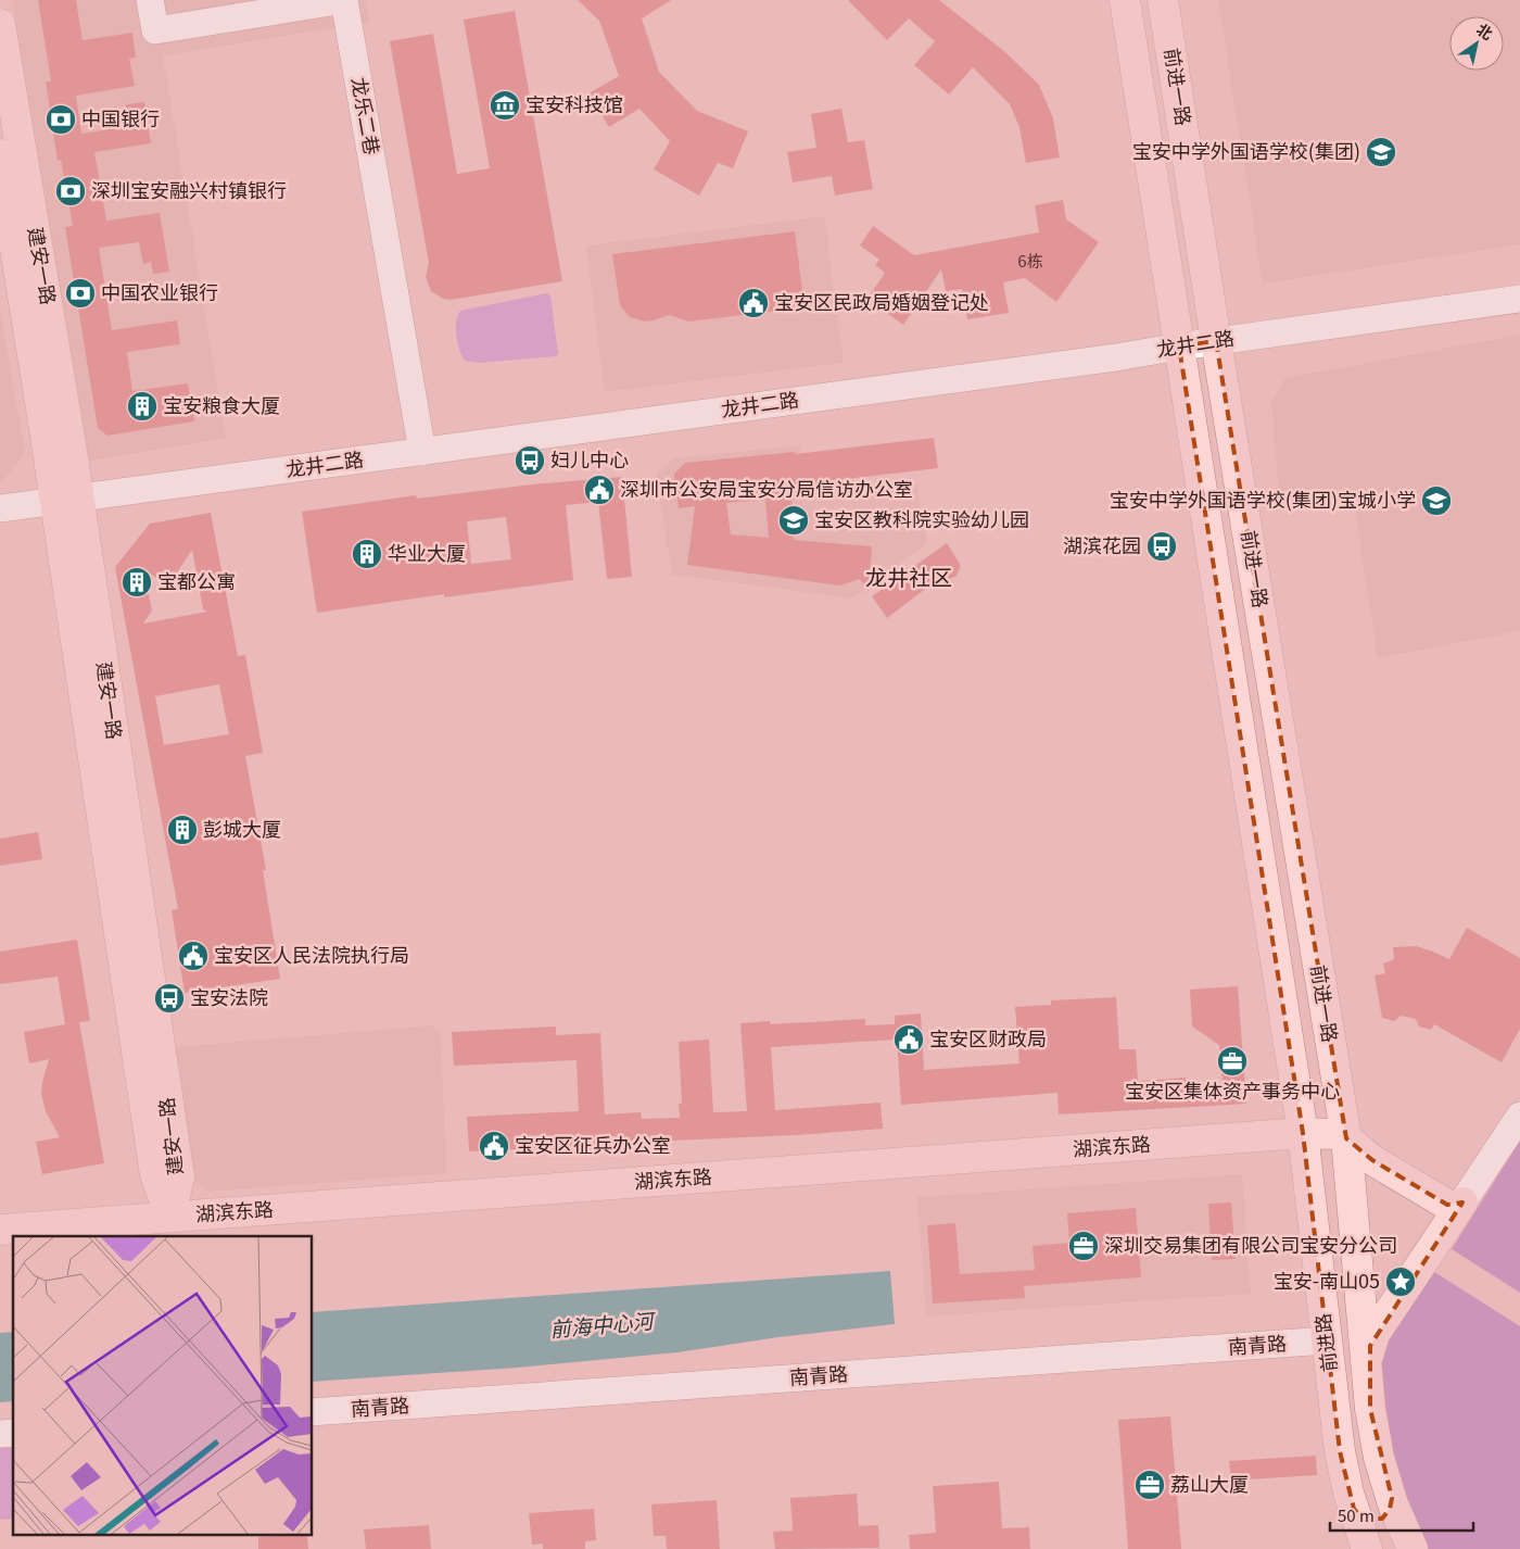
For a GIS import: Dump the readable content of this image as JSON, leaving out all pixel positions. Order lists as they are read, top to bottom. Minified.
{"streets":{"main road":["前进一路","建安一路","湖滨东路","前进路"],"street":["龙乐二巷","龙井二路","南青路"]},"crossings":[["前进一路","龙井二路"],["前进一路","湖滨东路"],["前进一路","前进路"],["龙乐二巷","龙井二路"],["建安一路","龙井二路"],["建安一路","湖滨东路"],["湖滨东路","前进路"],["前进路","南青路"]],"districts":["龙井社区"],"water":["前海中心河"],"places":{"museum":["宝安科技馆"],"bank":["中国银行","深圳宝安融兴村镇银行","中国农业银行"],"school or university":["宝安中学外国语学校(集团)","宝安中学外国语学校(集团)宝城小学","宝安区教科院实验幼儿园"],"public building":["宝安区民政局婚姻登记处","深圳市公安局宝安分局信访办公室","宝安区人民法院执行局","宝安区财政局","宝安区征兵办公室"],"building":["宝安粮食大厦","华业大厦","宝都公寓","彭城大厦"],"bus stop":["妇儿中心","湖滨花园","宝安法院"],"office":["宝安区集体资产事务中心","深圳交易集团有限公司宝安分公司","荔山大厦"],"place":["宝安-南山05"]},"house_numbers":["6栋"],"scale_bar":"50 m","north":"top right"}
